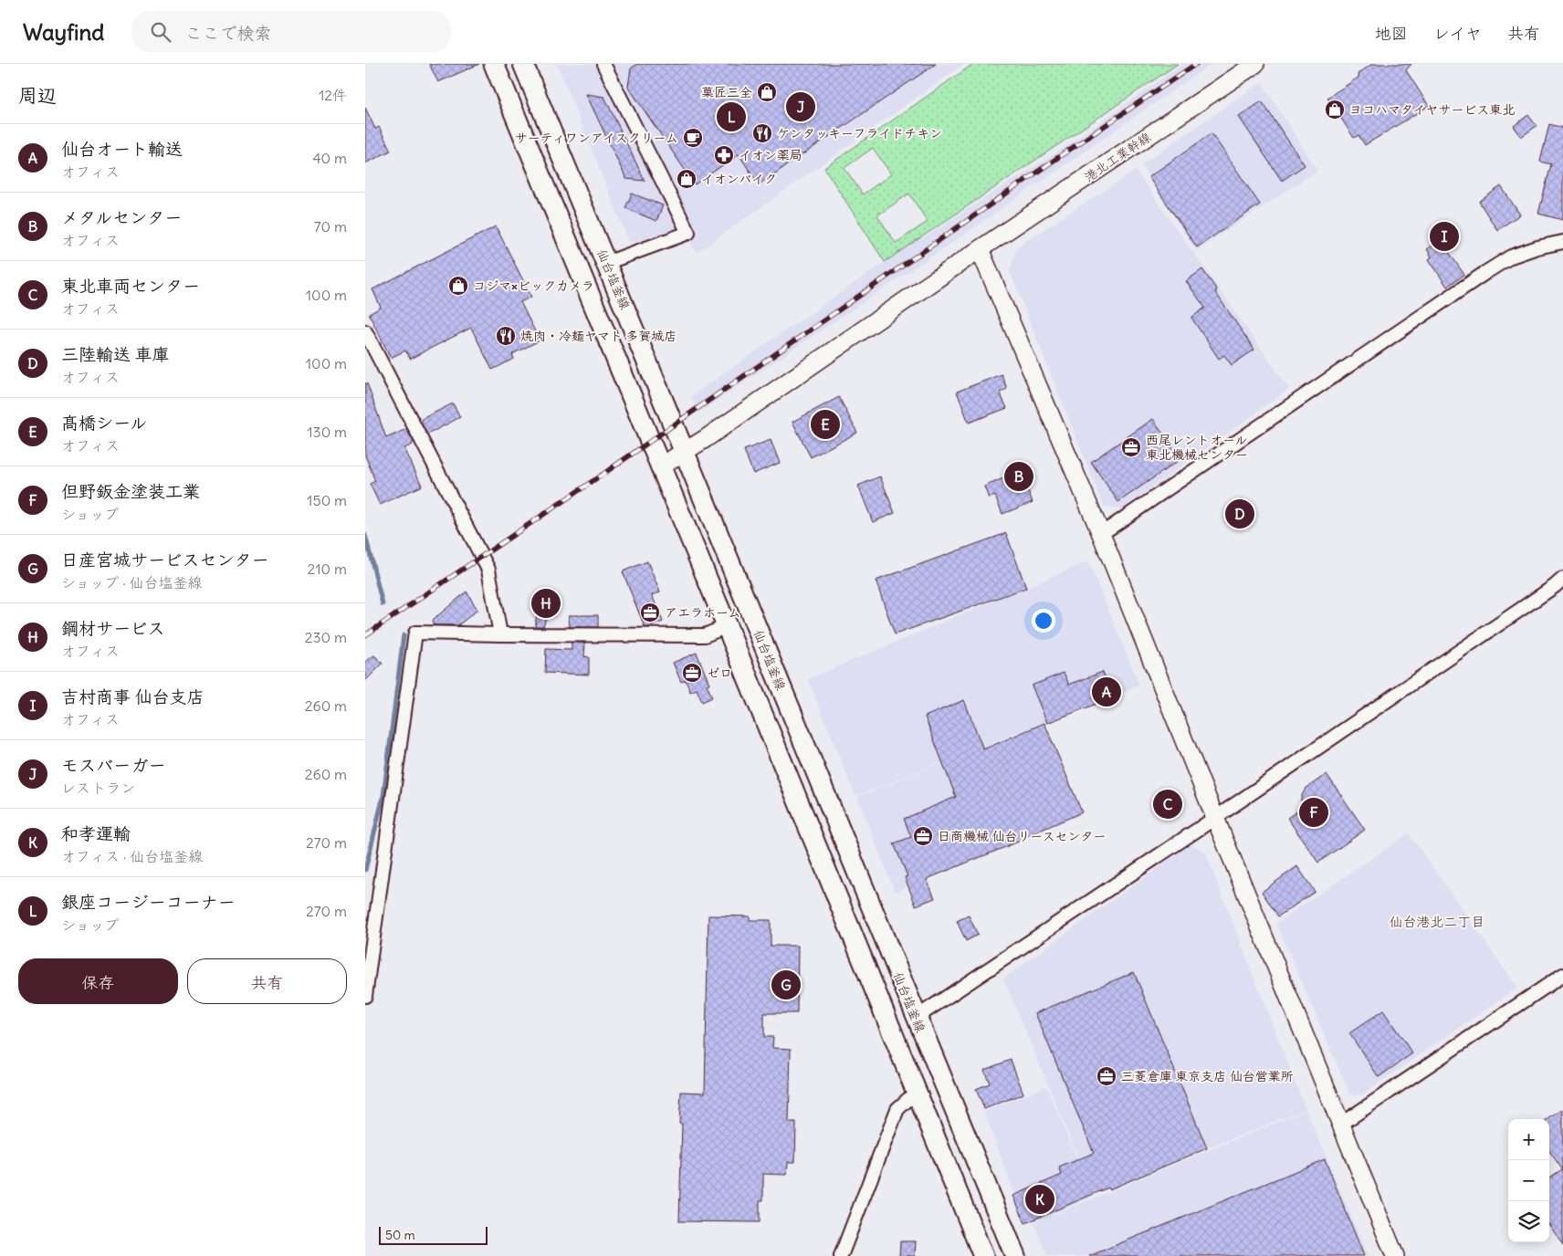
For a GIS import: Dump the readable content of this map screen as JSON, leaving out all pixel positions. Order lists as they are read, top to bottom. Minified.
{"streets":{"main road":["仙台塩釜線"],"street":["港北工業幹線"]},"crossings":[["港北工業幹線","仙台塩釜線"]],"districts":["仙台港北二丁目"],"places":{"shop":["菓匠三全","ヨコハマタイヤサービス東北","イオンバイク","コジマ×ビックカメラ"],"restaurant":["ケンタッキーフライドチキン","焼肉・冷麺ヤマト 多賀城店"],"cafe":["サーティワンアイスクリーム"],"pharmacy":["イオン薬局"],"office":["西尾レントオール 東北機械センター","アエラホーム","ゼロ","日商機械 仙台リースセンター","三菱倉庫 東京支店 仙台営業所"]},"scale_bar":"50 m","page":{"header":"Wayfind","search":"ここで検索","nav":["地図","レイヤ","共有"],"heading":["周辺","12件"],"pins":["J","L","I","E","B","D","H","A","C","F","G","K"],"list":[{"mark":"A","name":"仙台オート輸送","note":"オフィス","value":"40 m"},{"mark":"B","name":"メタルセンター","note":"オフィス","value":"70 m"},{"mark":"C","name":"東北車両センター","note":"オフィス","value":"100 m"},{"mark":"D","name":"三陸輸送 車庫","note":"オフィス","value":"100 m"},{"mark":"E","name":"髙橋シール","note":"オフィス","value":"130 m"},{"mark":"F","name":"但野鈑金塗装工業","note":"ショップ","value":"150 m"},{"mark":"G","name":"日産宮城サービスセンター","note":"ショップ · 仙台塩釜線","value":"210 m"},{"mark":"H","name":"鋼材サービス","note":"オフィス","value":"230 m"},{"mark":"I","name":"吉村商事 仙台支店","note":"オフィス","value":"260 m"},{"mark":"J","name":"モスバーガー","note":"レストラン","value":"260 m"},{"mark":"K","name":"和孝運輸","note":"オフィス · 仙台塩釜線","value":"270 m"},{"mark":"L","name":"銀座コージーコーナー","note":"ショップ","value":"270 m"}],"buttons":["保存","共有"],"map_buttons":["+","−"],"scale":"50 m"}}
